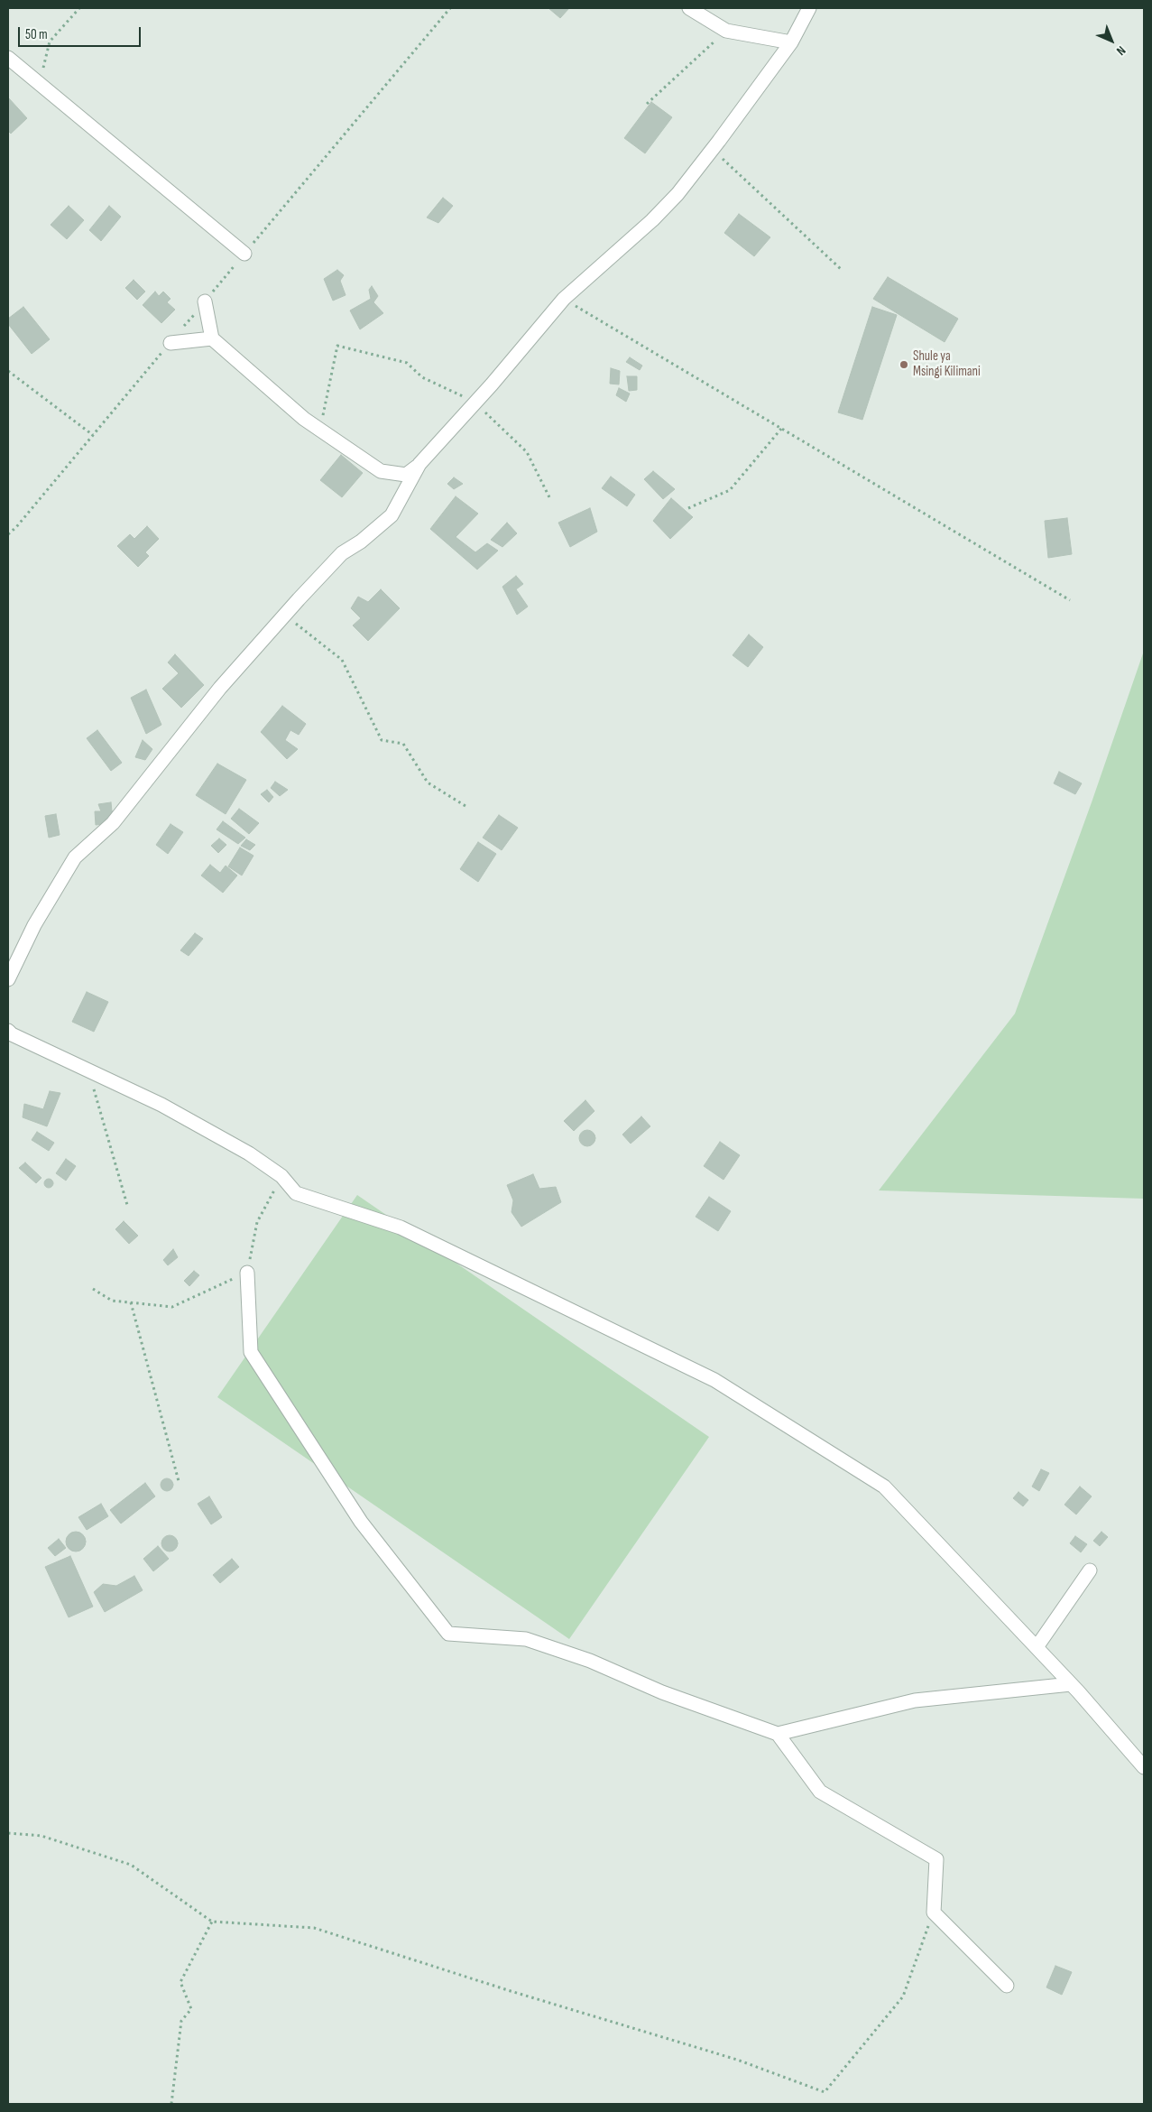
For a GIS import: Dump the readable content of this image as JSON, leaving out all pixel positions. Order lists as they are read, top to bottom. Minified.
{"places":["Shule ya Msingi Kilimani"],"scale_bar":"50 m","north":"bottom right"}
